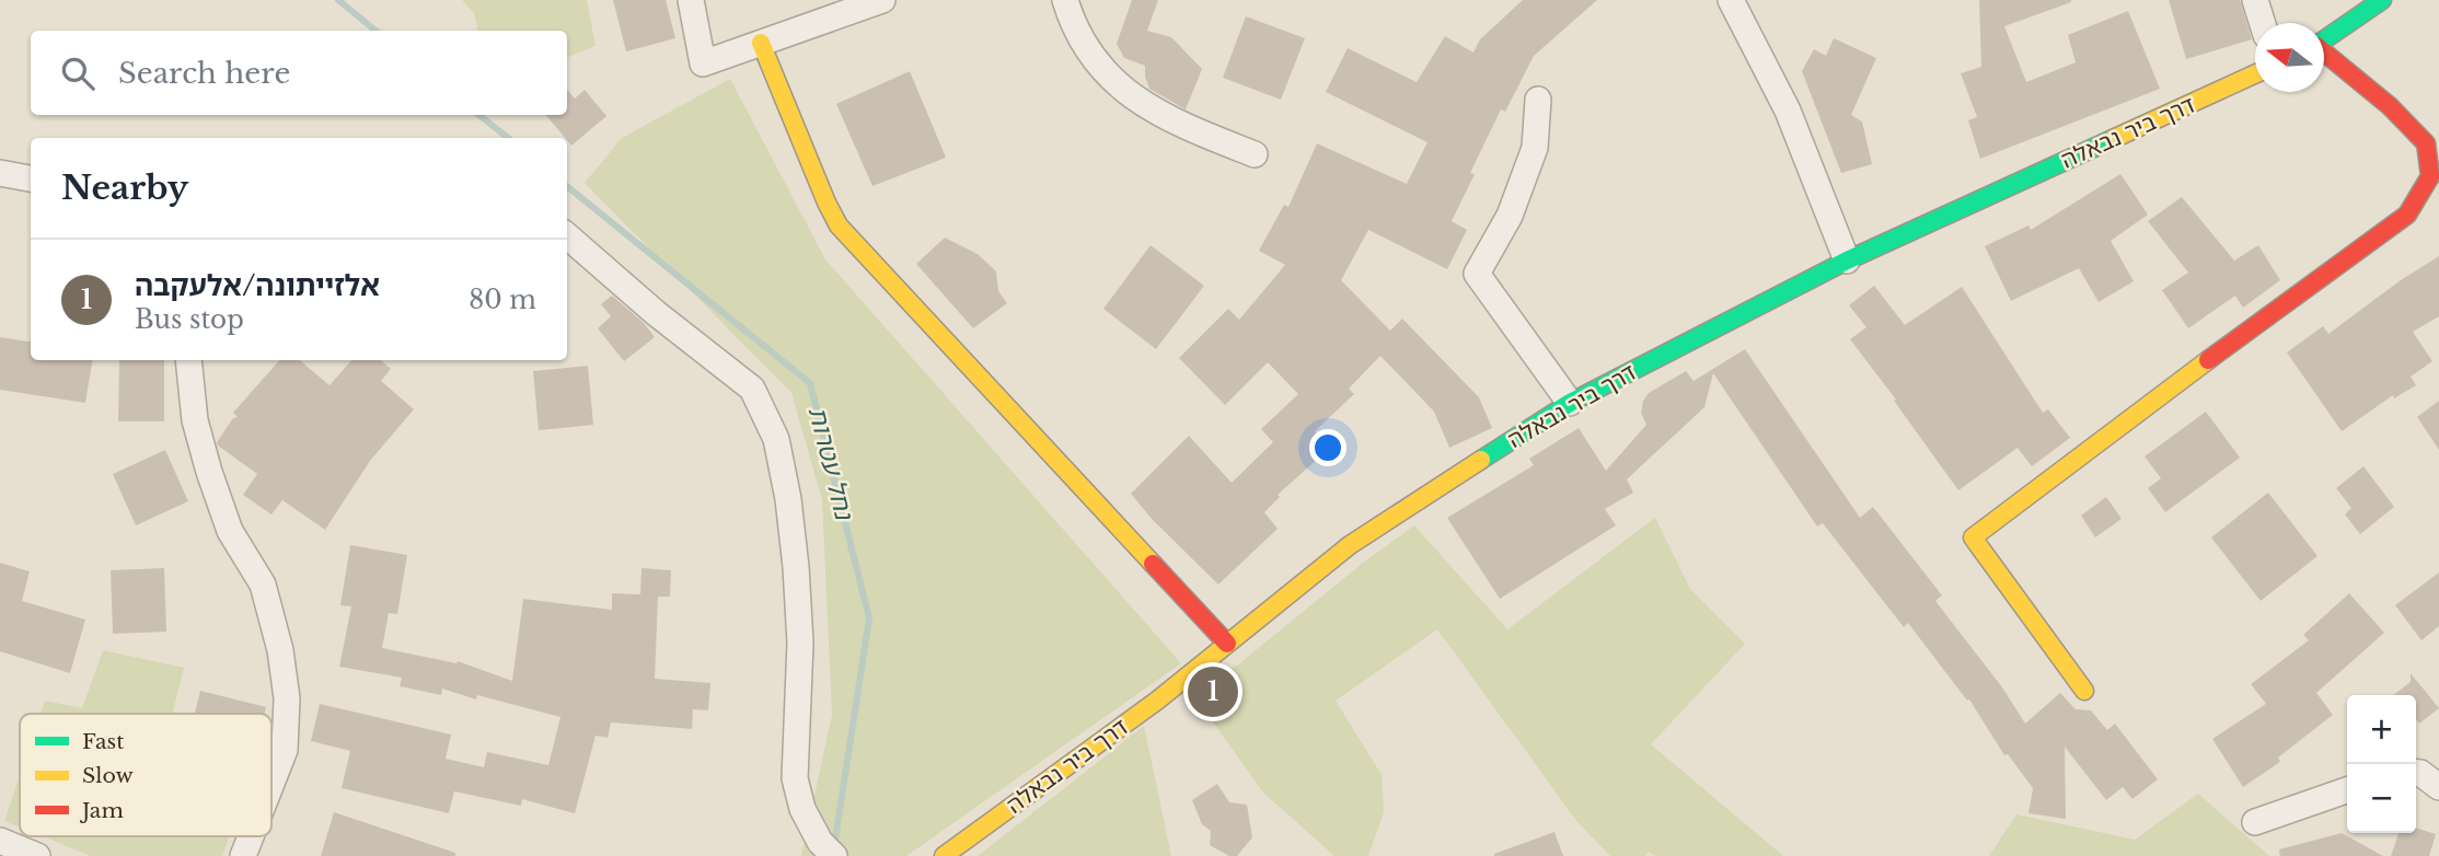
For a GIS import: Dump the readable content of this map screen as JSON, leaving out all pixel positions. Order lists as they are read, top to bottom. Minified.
{"streets":{"street":["דרך ביר נבאלה"]},"water":["נחל עטרות"],"legend":["Fast","Slow","Jam"],"north":"left","page":{"search":"Search here","heading":"Nearby","list":[{"mark":"1","name":"אלזייתונה/אלעקבה","note":"Bus stop","value":"80 m"}],"pins":"1","map_buttons":["+","−"]}}
